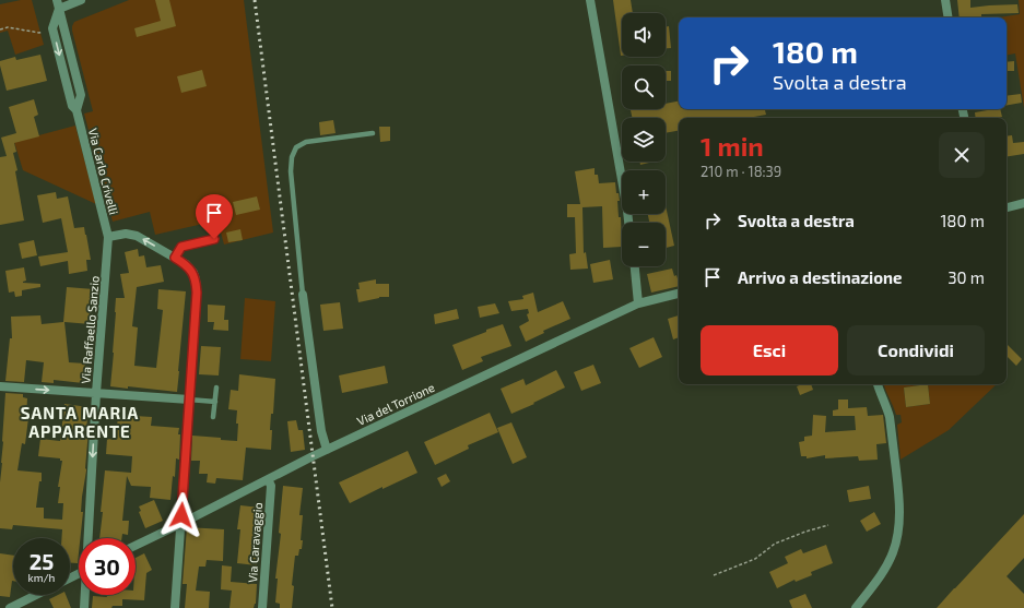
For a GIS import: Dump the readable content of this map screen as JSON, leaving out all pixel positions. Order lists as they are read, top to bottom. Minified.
{"streets":{"street":["Via Carlo Crivelli","Via Raffaello Sanzio","Via del Torrione","Via Caravaggio"]},"crossings":[["Via Carlo Crivelli","Via Raffaello Sanzio"],["Via del Torrione","Via Caravaggio"]],"one_way":["Via Raffaello Sanzio"],"districts":["SANTA MARIA APPARENTE"],"page":{"map_buttons":["+","−"],"turn":["180 m","Svolta a destra"],"heading":["1 min","210 m · 18:39"],"list":[{"name":"Svolta a destra","value":"180 m"},{"name":"Arrivo a destinazione","value":"30 m"}],"buttons":["Esci","Condividi"],"speed":"25 km/h","limit":"30"}}
